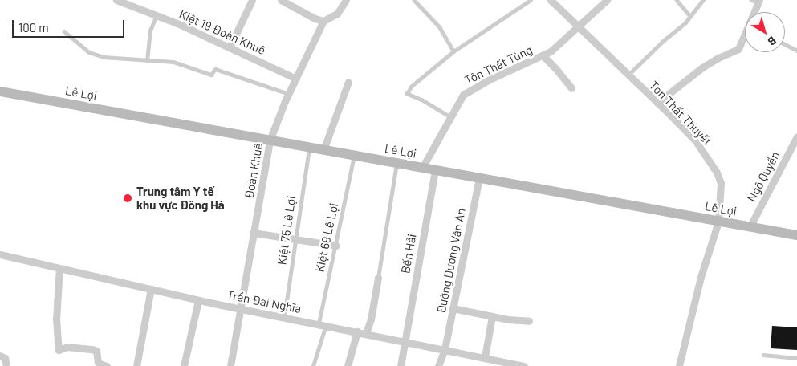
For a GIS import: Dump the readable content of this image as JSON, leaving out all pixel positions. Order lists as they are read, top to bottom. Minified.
{"streets":{"street":["Kiệt 19 Đoàn Khuê","Tôn Thất Tùng","Lê Lợi","Tôn Thất Thuyết","Đoàn Khuê","Ngô Quyền","Bến Hải","Đường Dương Văn An","Trần Đại Nghĩa"],"lane":["Kiệt 75 Lê Lợi","Kiệt 69 Lê Lợi"]},"crossings":[["Kiệt 19 Đoàn Khuê","Đoàn Khuê"],["Tôn Thất Tùng","Lê Lợi"],["Tôn Thất Tùng","Tôn Thất Thuyết"],["Lê Lợi","Tôn Thất Thuyết"],["Lê Lợi","Đoàn Khuê"],["Lê Lợi","Ngô Quyền"],["Lê Lợi","Kiệt 75 Lê Lợi"],["Lê Lợi","Kiệt 69 Lê Lợi"],["Lê Lợi","Bến Hải"],["Lê Lợi","Đường Dương Văn An"],["Đoàn Khuê","Trần Đại Nghĩa"],["Kiệt 75 Lê Lợi","Trần Đại Nghĩa"],["Kiệt 69 Lê Lợi","Trần Đại Nghĩa"],["Bến Hải","Trần Đại Nghĩa"],["Đường Dương Văn An","Trần Đại Nghĩa"]],"places":["Trung tâm Y tế khu vực Đông Hà"],"scale_bar":"100 m","north":"bottom right"}
